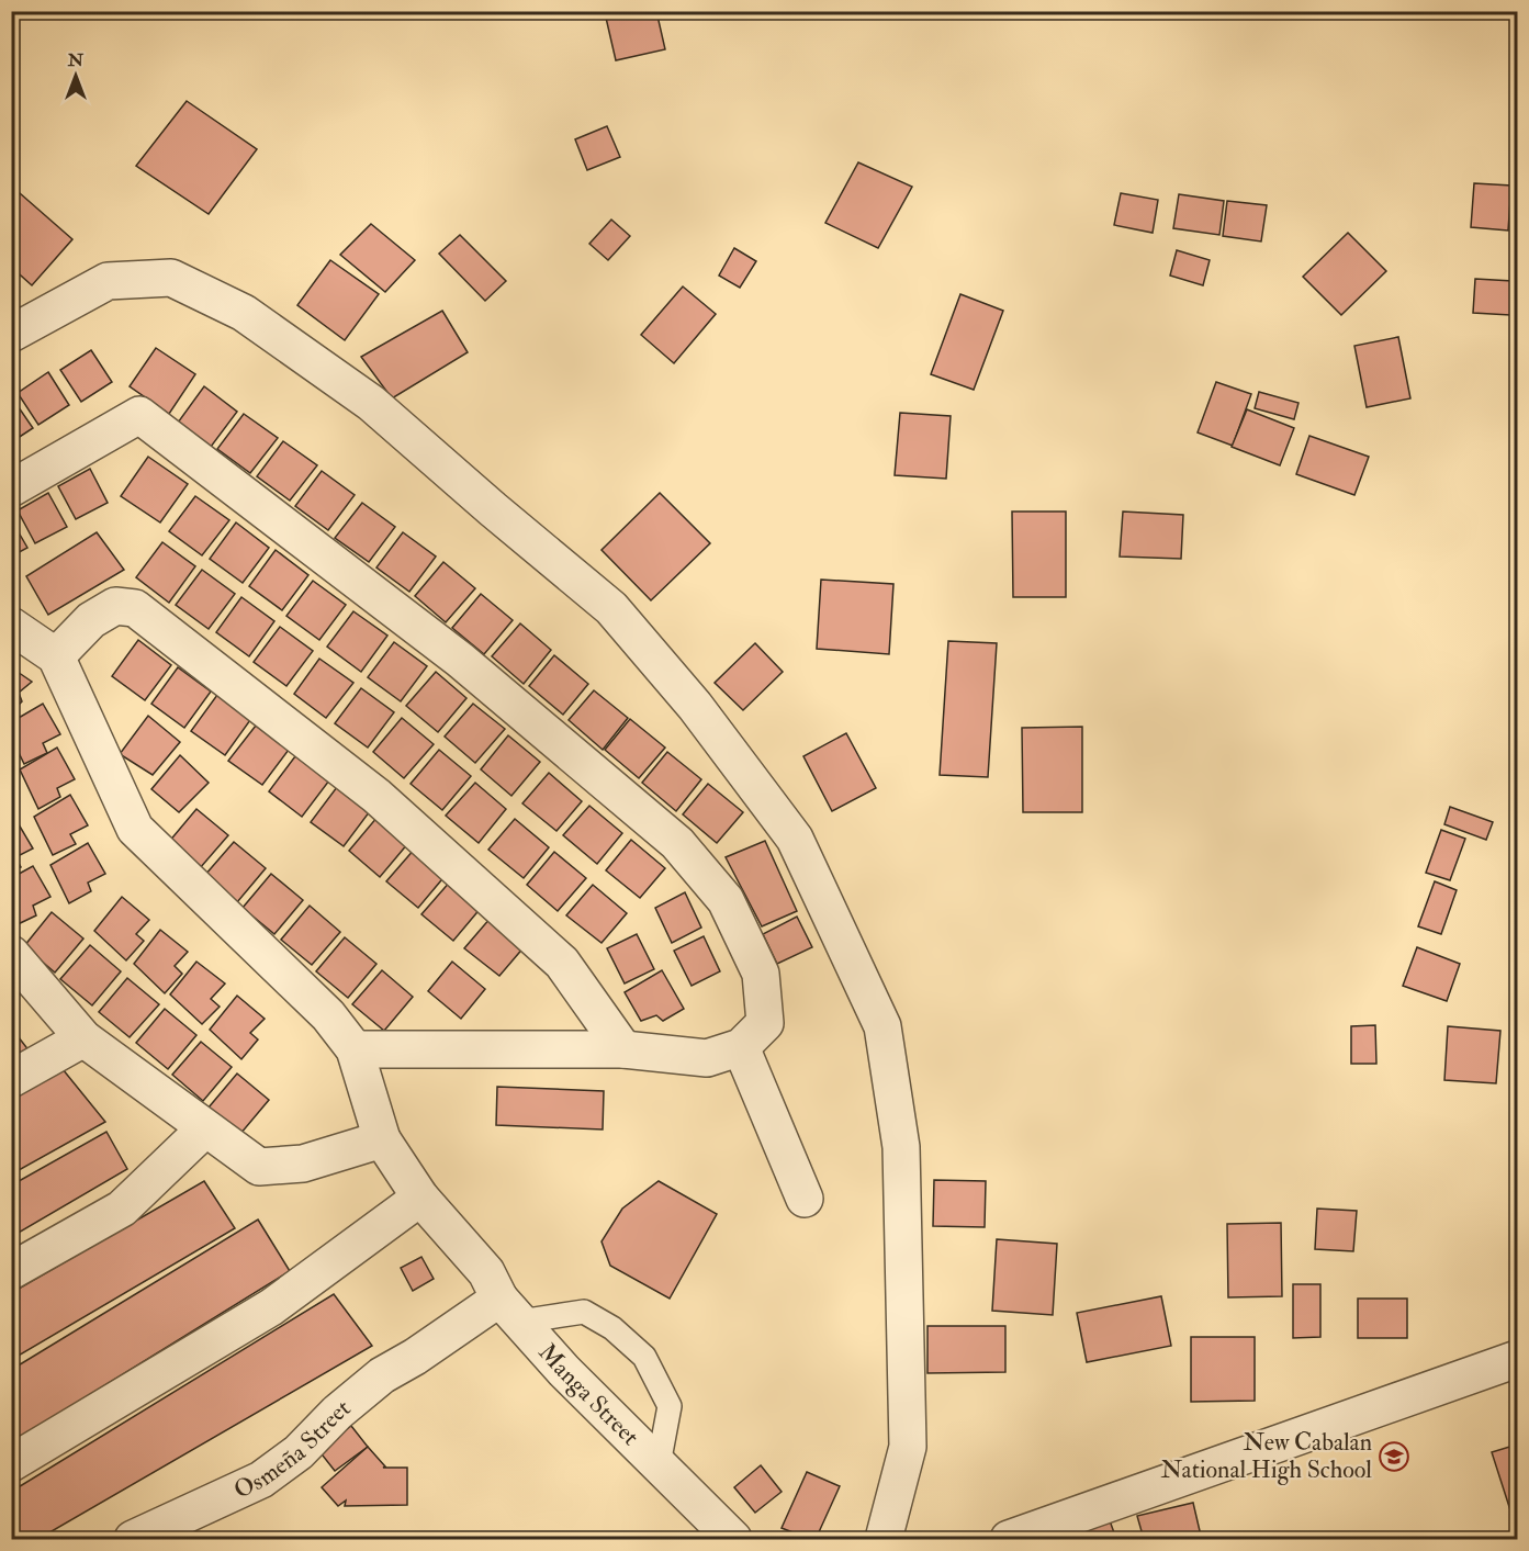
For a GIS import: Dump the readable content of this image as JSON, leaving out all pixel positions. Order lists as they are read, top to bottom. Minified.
{"streets":{"street":["Manga Street","Osmeña Street"]},"crossings":[["Manga Street","Osmeña Street"]],"places":{"school or university":["New Cabalan National High School"]},"north":"top"}
